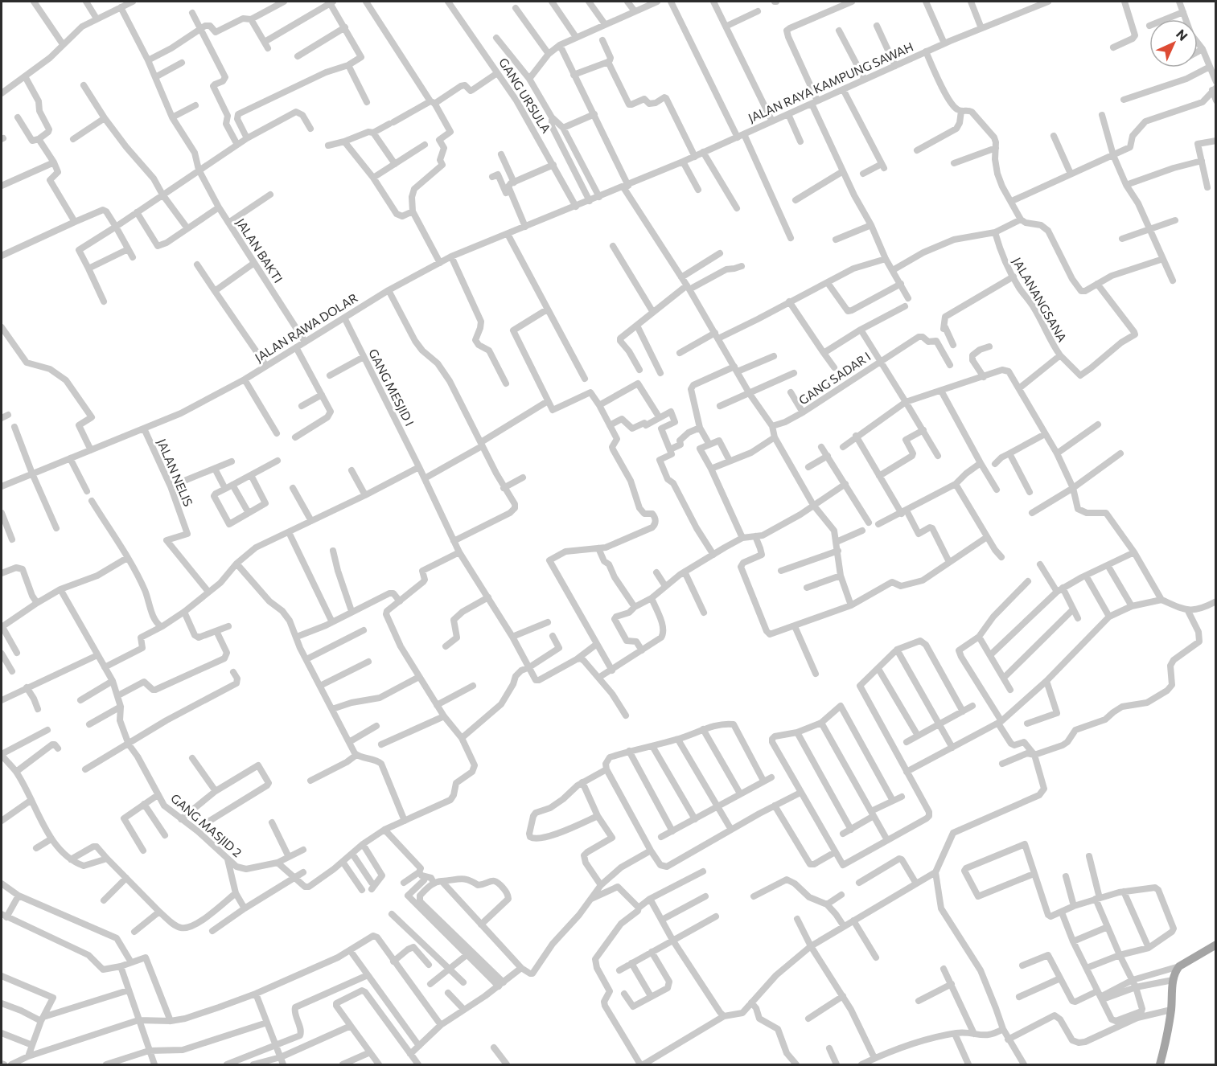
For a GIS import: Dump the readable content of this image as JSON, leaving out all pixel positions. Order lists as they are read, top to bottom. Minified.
{"streets":{"street":["JALAN RAYA KAMPUNG SAWAH","GANG URSULA","JALAN BAKTI","JALANANGSANA","JALAN RAWA DOLAR","GANG SADAR I","GANG MESJID I","JALAN NELIS","GANG MASJID 2"]},"crossings":[["JALAN RAYA KAMPUNG SAWAH","JALAN RAWA DOLAR"],["GANG URSULA","JALAN RAWA DOLAR"],["JALAN BAKTI","JALAN RAWA DOLAR"],["JALAN RAWA DOLAR","GANG MESJID I"],["JALAN RAWA DOLAR","JALAN NELIS"]],"north":"top right"}
